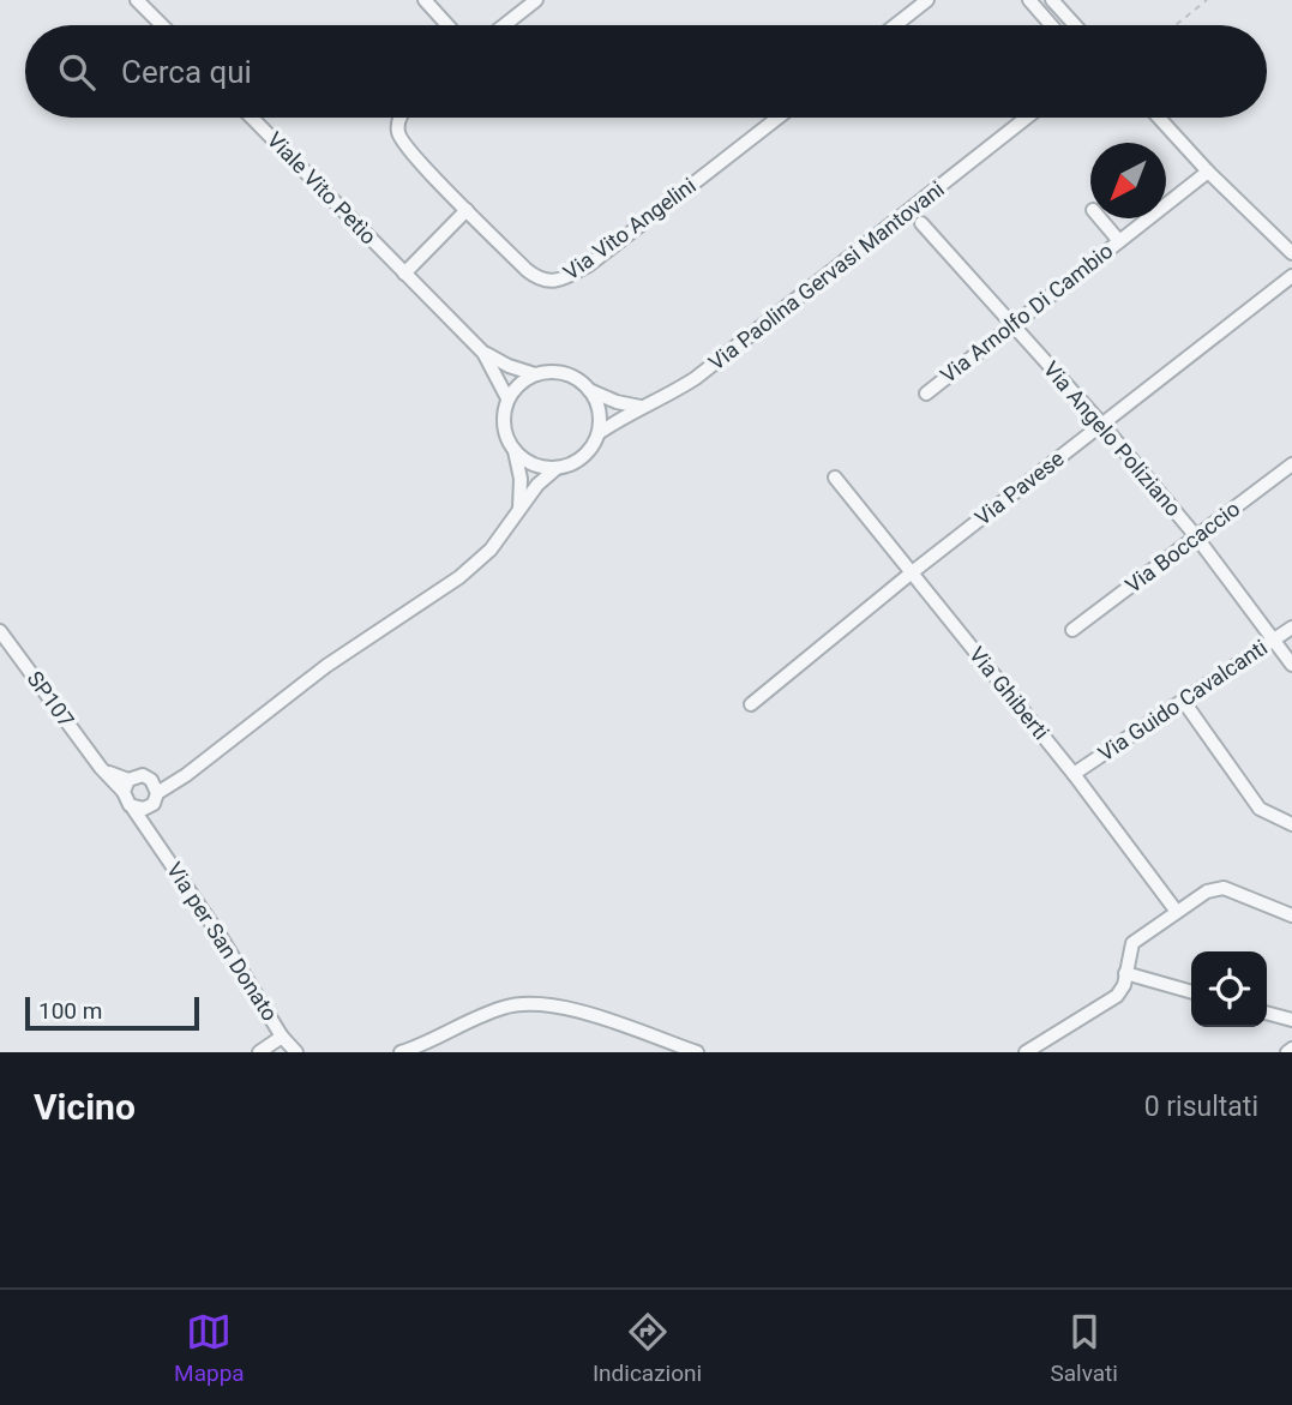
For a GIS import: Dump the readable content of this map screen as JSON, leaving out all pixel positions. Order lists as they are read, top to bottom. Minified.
{"streets":{"street":["Viale Vito Petìo","Via Vito Angelini","Via Paolina Gervasi Mantovani","Via Arnolfo Di Cambio","Via Angelo Poliziano","Via Pavese","Via Boccaccio","Via Ghiberti","SP107","Via Guido Cavalcanti","Via per San Donato"]},"crossings":[["Via Arnolfo Di Cambio","Via Angelo Poliziano"],["Via Angelo Poliziano","Via Pavese"],["Via Angelo Poliziano","Via Boccaccio"],["Via Angelo Poliziano","Via Guido Cavalcanti"],["Via Pavese","Via Ghiberti"],["Via Ghiberti","Via Guido Cavalcanti"],["SP107","Via per San Donato"]],"scale_bar":"100 m","north":"bottom left","page":{"search":"Cerca qui","scale":"100 m","heading":["Vicino","0 risultati"],"nav":["Mappa","Indicazioni","Salvati"]}}
